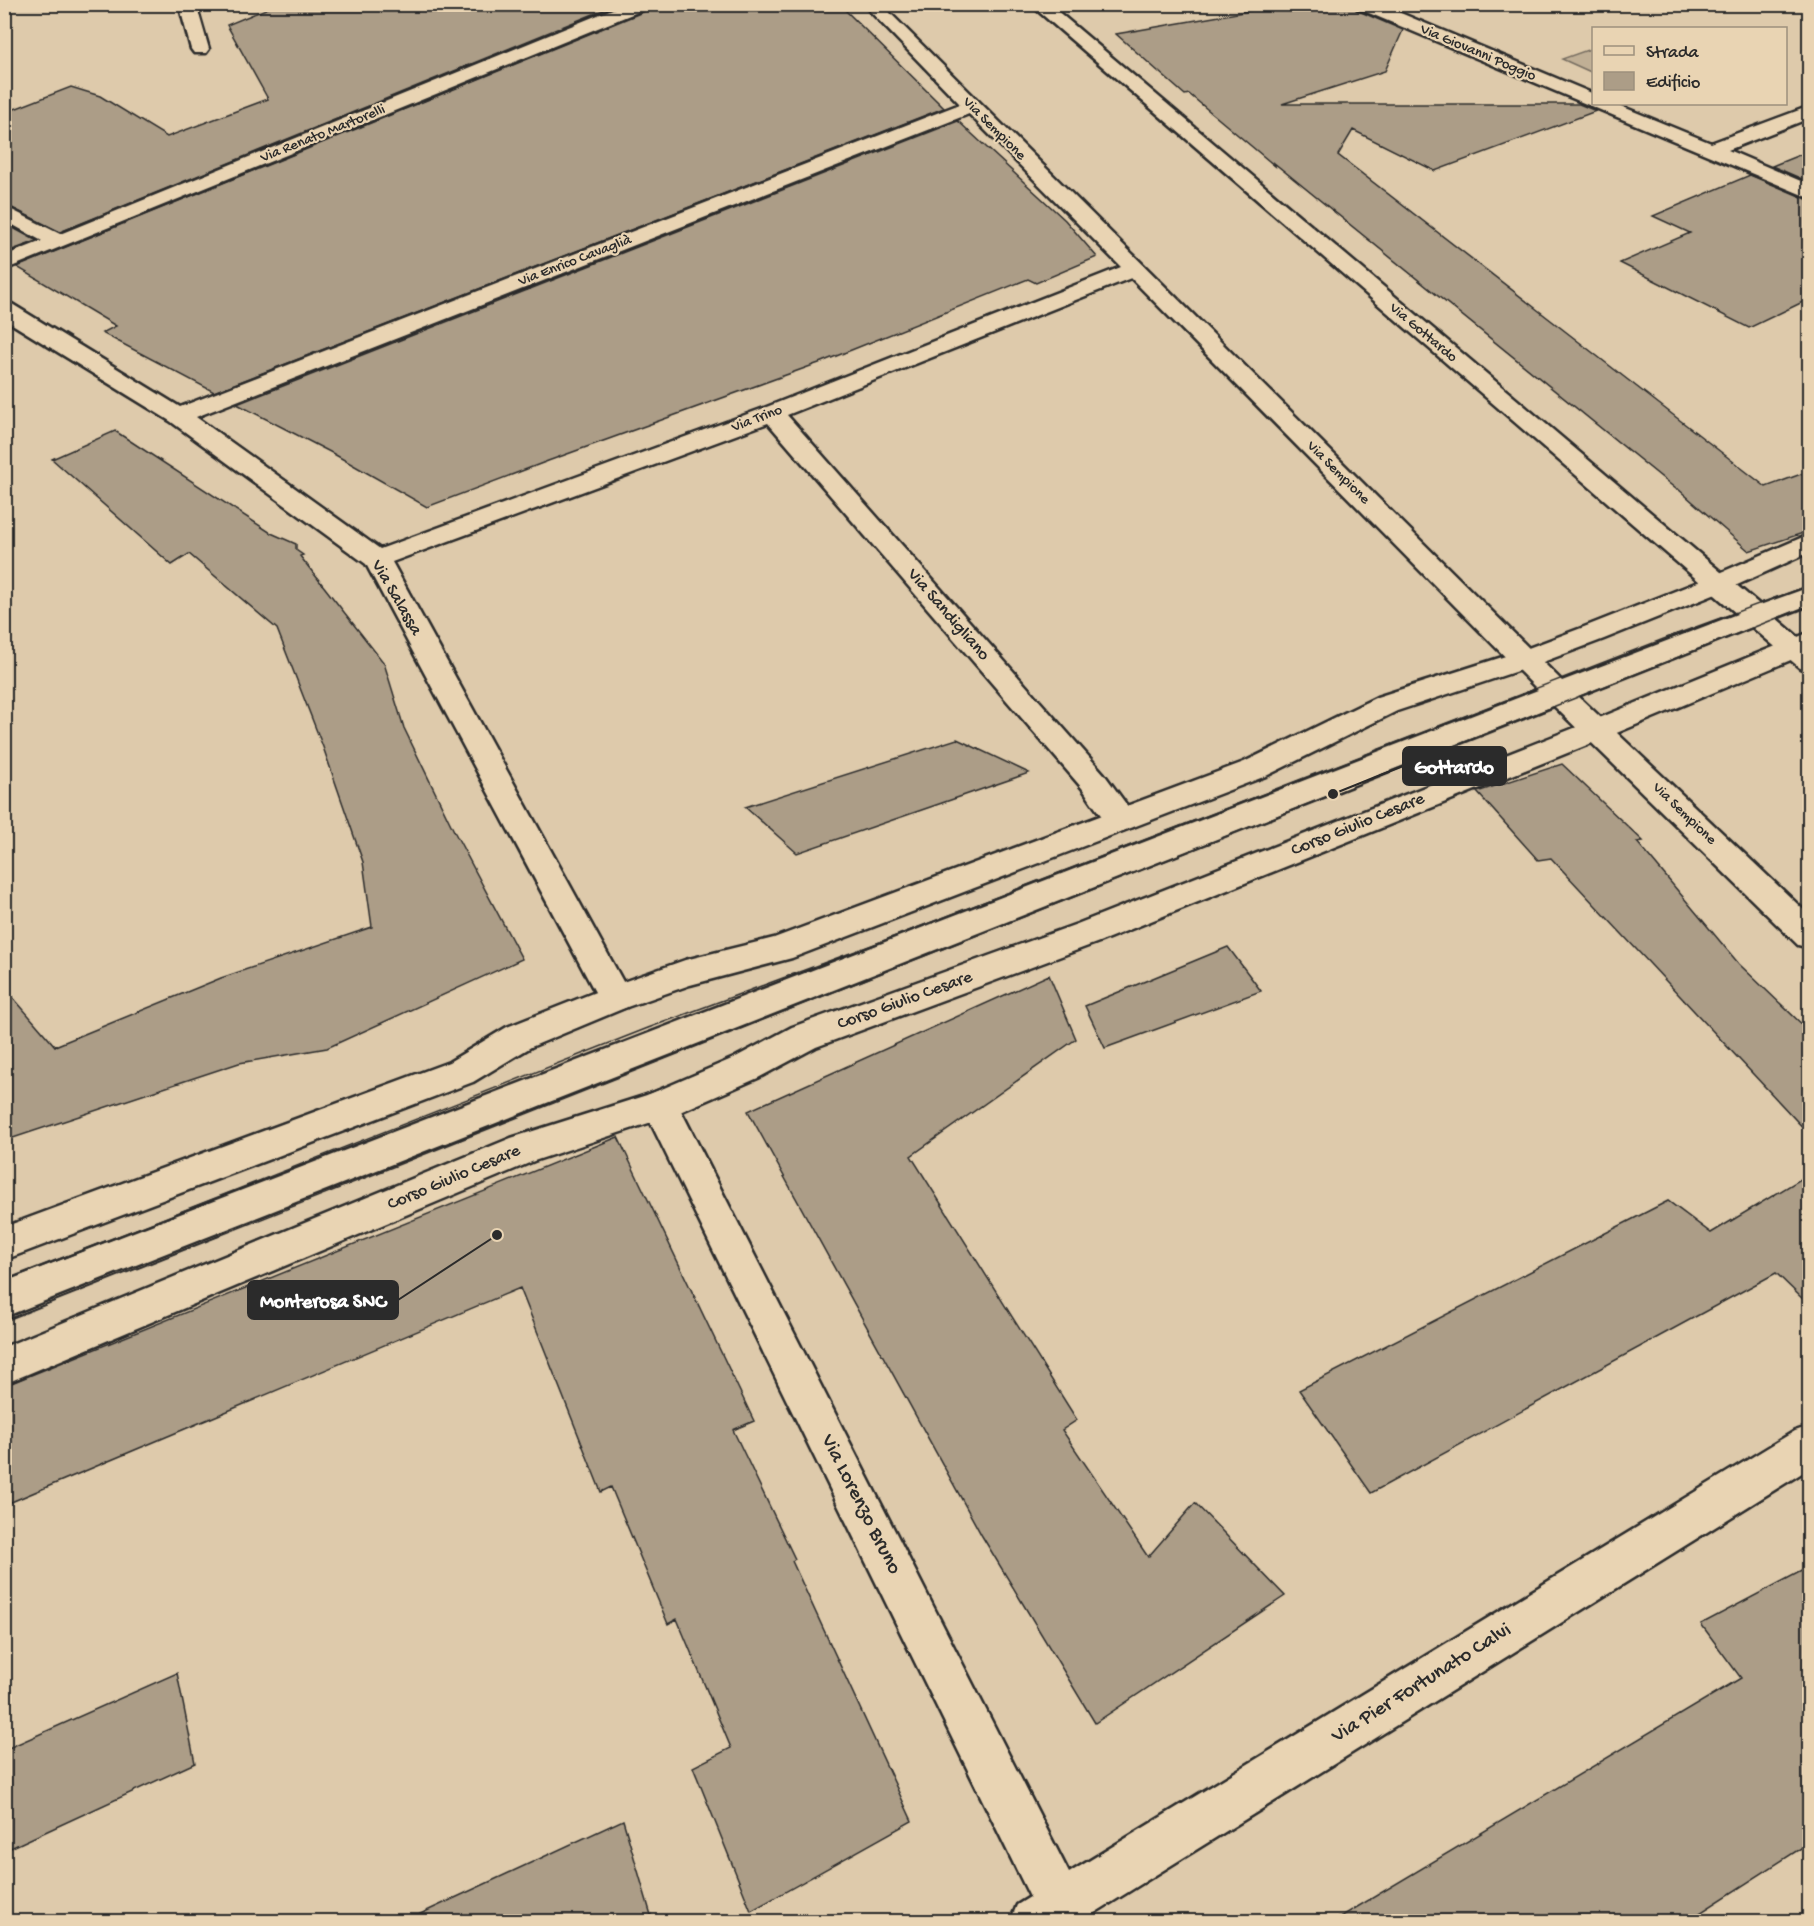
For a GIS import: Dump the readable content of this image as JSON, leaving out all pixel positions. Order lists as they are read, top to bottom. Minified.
{"streets":{"street":["Via Giovanni Poggio","Via Sempione","Via Renato Martorelli","Via Enrico Cavaglià","Via Gottardo","Via Trino","Via Salassa","Via Sandigliano","Corso Giulio Cesare","Via Lorenzo Bruno","Via Pier Fortunato Calvi"]},"crossings":[["Via Sempione","Via Enrico Cavaglià"],["Via Sempione","Via Trino"],["Via Sempione","Corso Giulio Cesare"],["Via Enrico Cavaglià","Via Salassa"],["Via Gottardo","Corso Giulio Cesare"],["Via Trino","Via Salassa"],["Via Trino","Via Sandigliano"],["Corso Giulio Cesare","Via Lorenzo Bruno"],["Via Lorenzo Bruno","Via Pier Fortunato Calvi"]],"places":["Gottardo","Monterosa SNC"],"legend":["Strada","Edificio"]}
